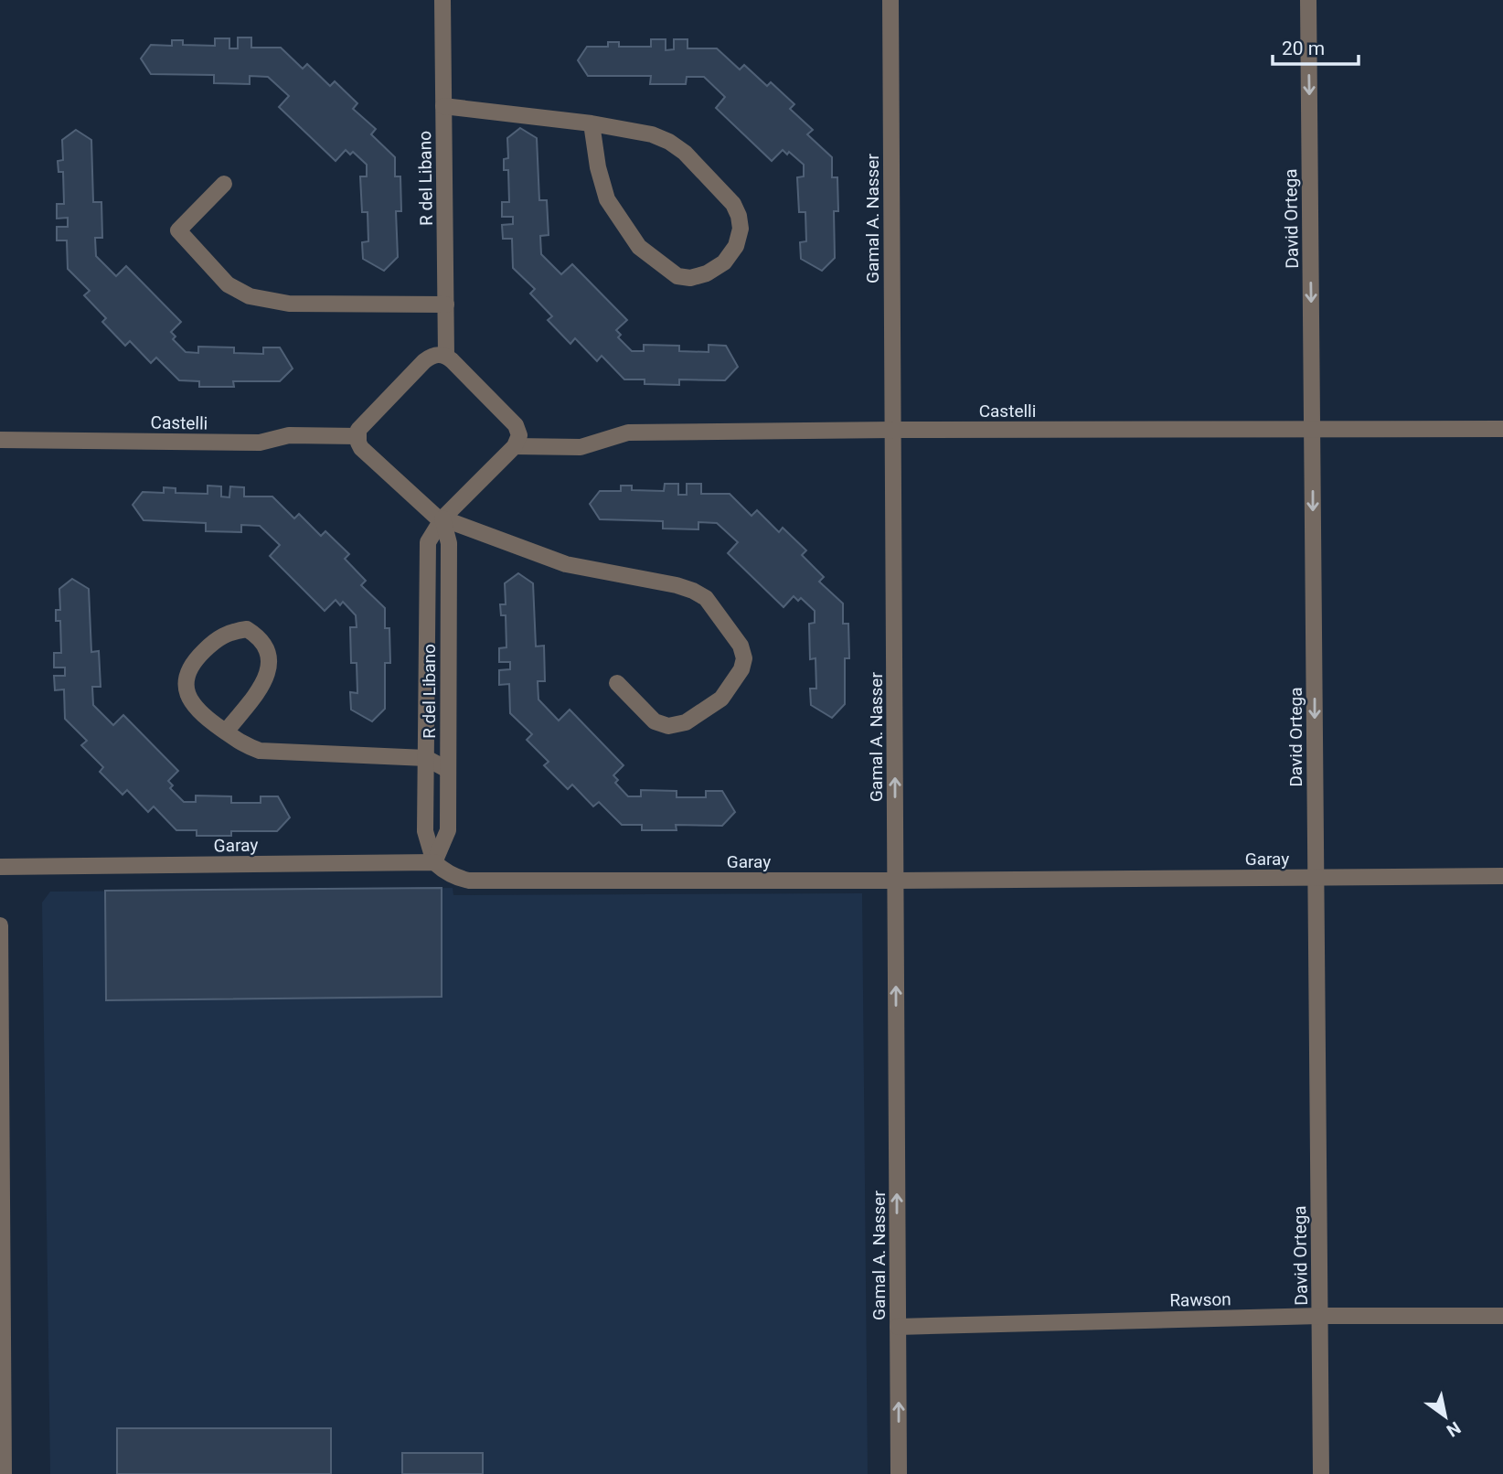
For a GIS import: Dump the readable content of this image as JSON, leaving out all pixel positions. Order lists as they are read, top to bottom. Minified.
{"streets":{"street":["R del Libano","Gamal A. Nasser","David Ortega","Castelli","Garay","Rawson"]},"crossings":[["R del Libano","Garay"],["Gamal A. Nasser","Castelli"],["Gamal A. Nasser","Garay"],["Gamal A. Nasser","Rawson"],["David Ortega","Castelli"],["David Ortega","Garay"],["David Ortega","Rawson"]],"one_way":["Gamal A. Nasser","David Ortega"],"scale_bar":"20 m","north":"bottom right"}
